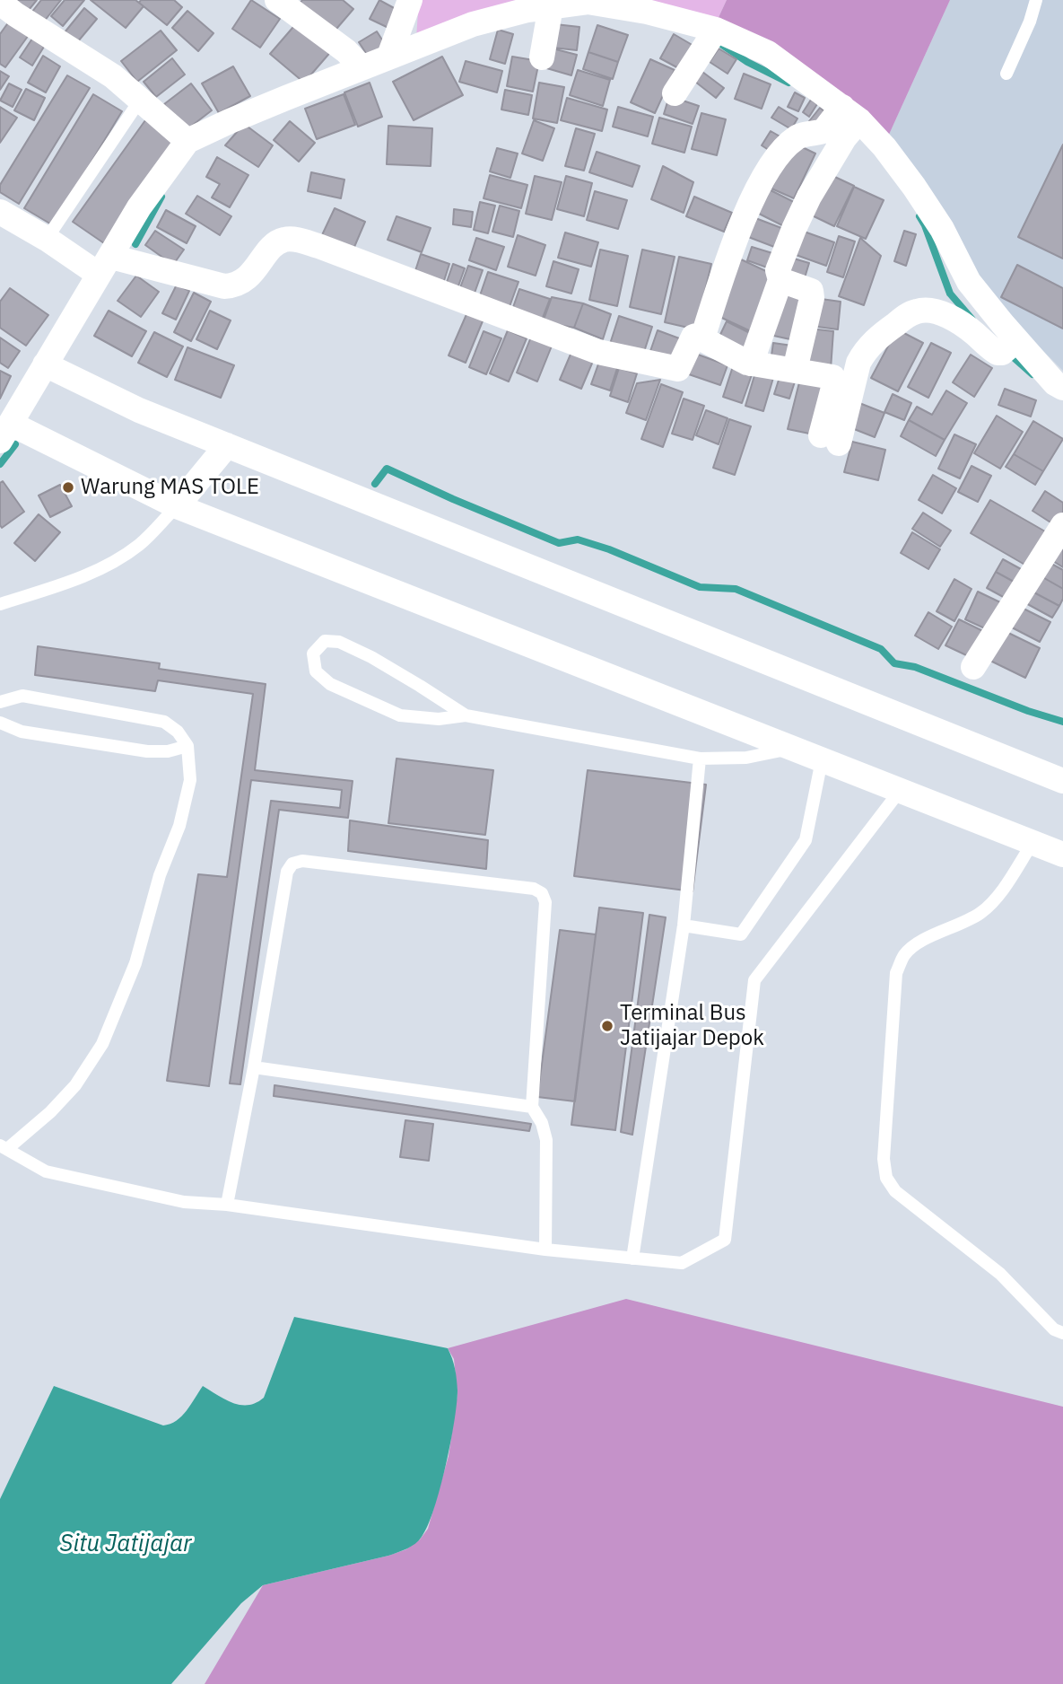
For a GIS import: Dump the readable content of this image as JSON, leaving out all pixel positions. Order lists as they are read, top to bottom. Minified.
{"water":["Situ Jatijajar"],"places":["Warung MAS TOLE","Terminal Bus Jatijajar Depok"]}
